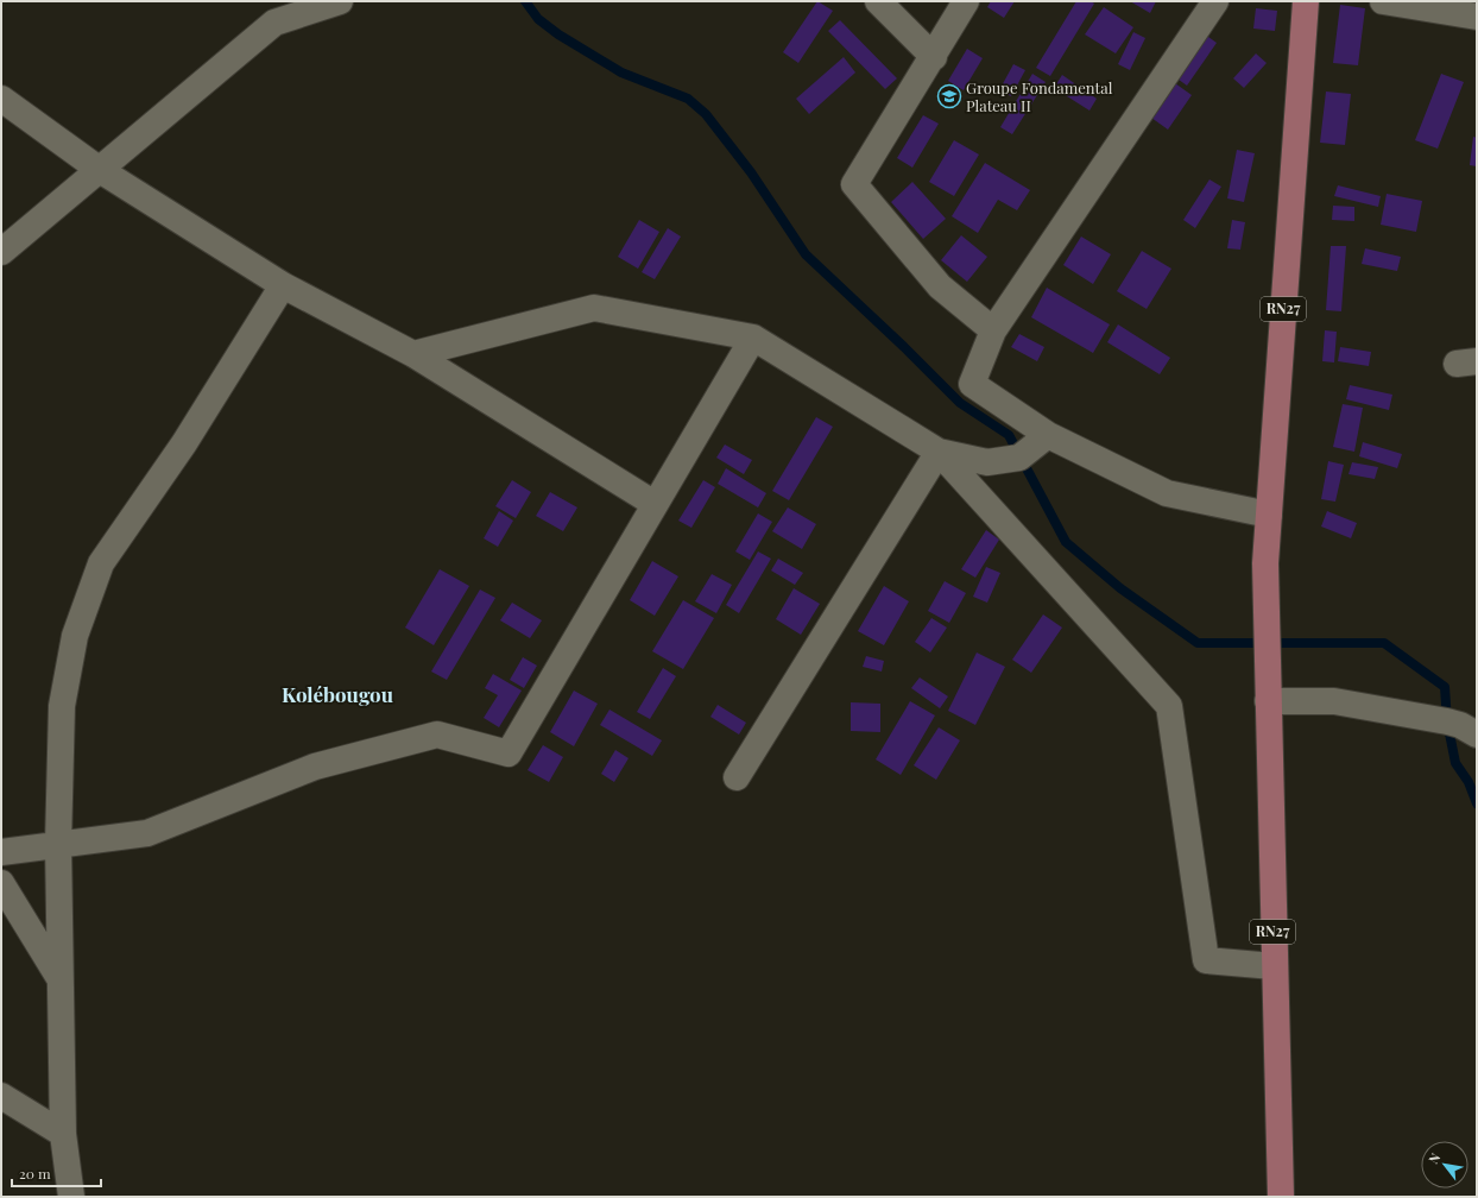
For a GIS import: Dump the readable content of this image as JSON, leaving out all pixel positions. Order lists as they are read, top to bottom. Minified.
{"streets":{"main road":["RN27"]},"districts":["Kolébougou"],"places":{"school or university":["Groupe Fondamental Plateau II"]},"scale_bar":"20 m","north":"top left"}
